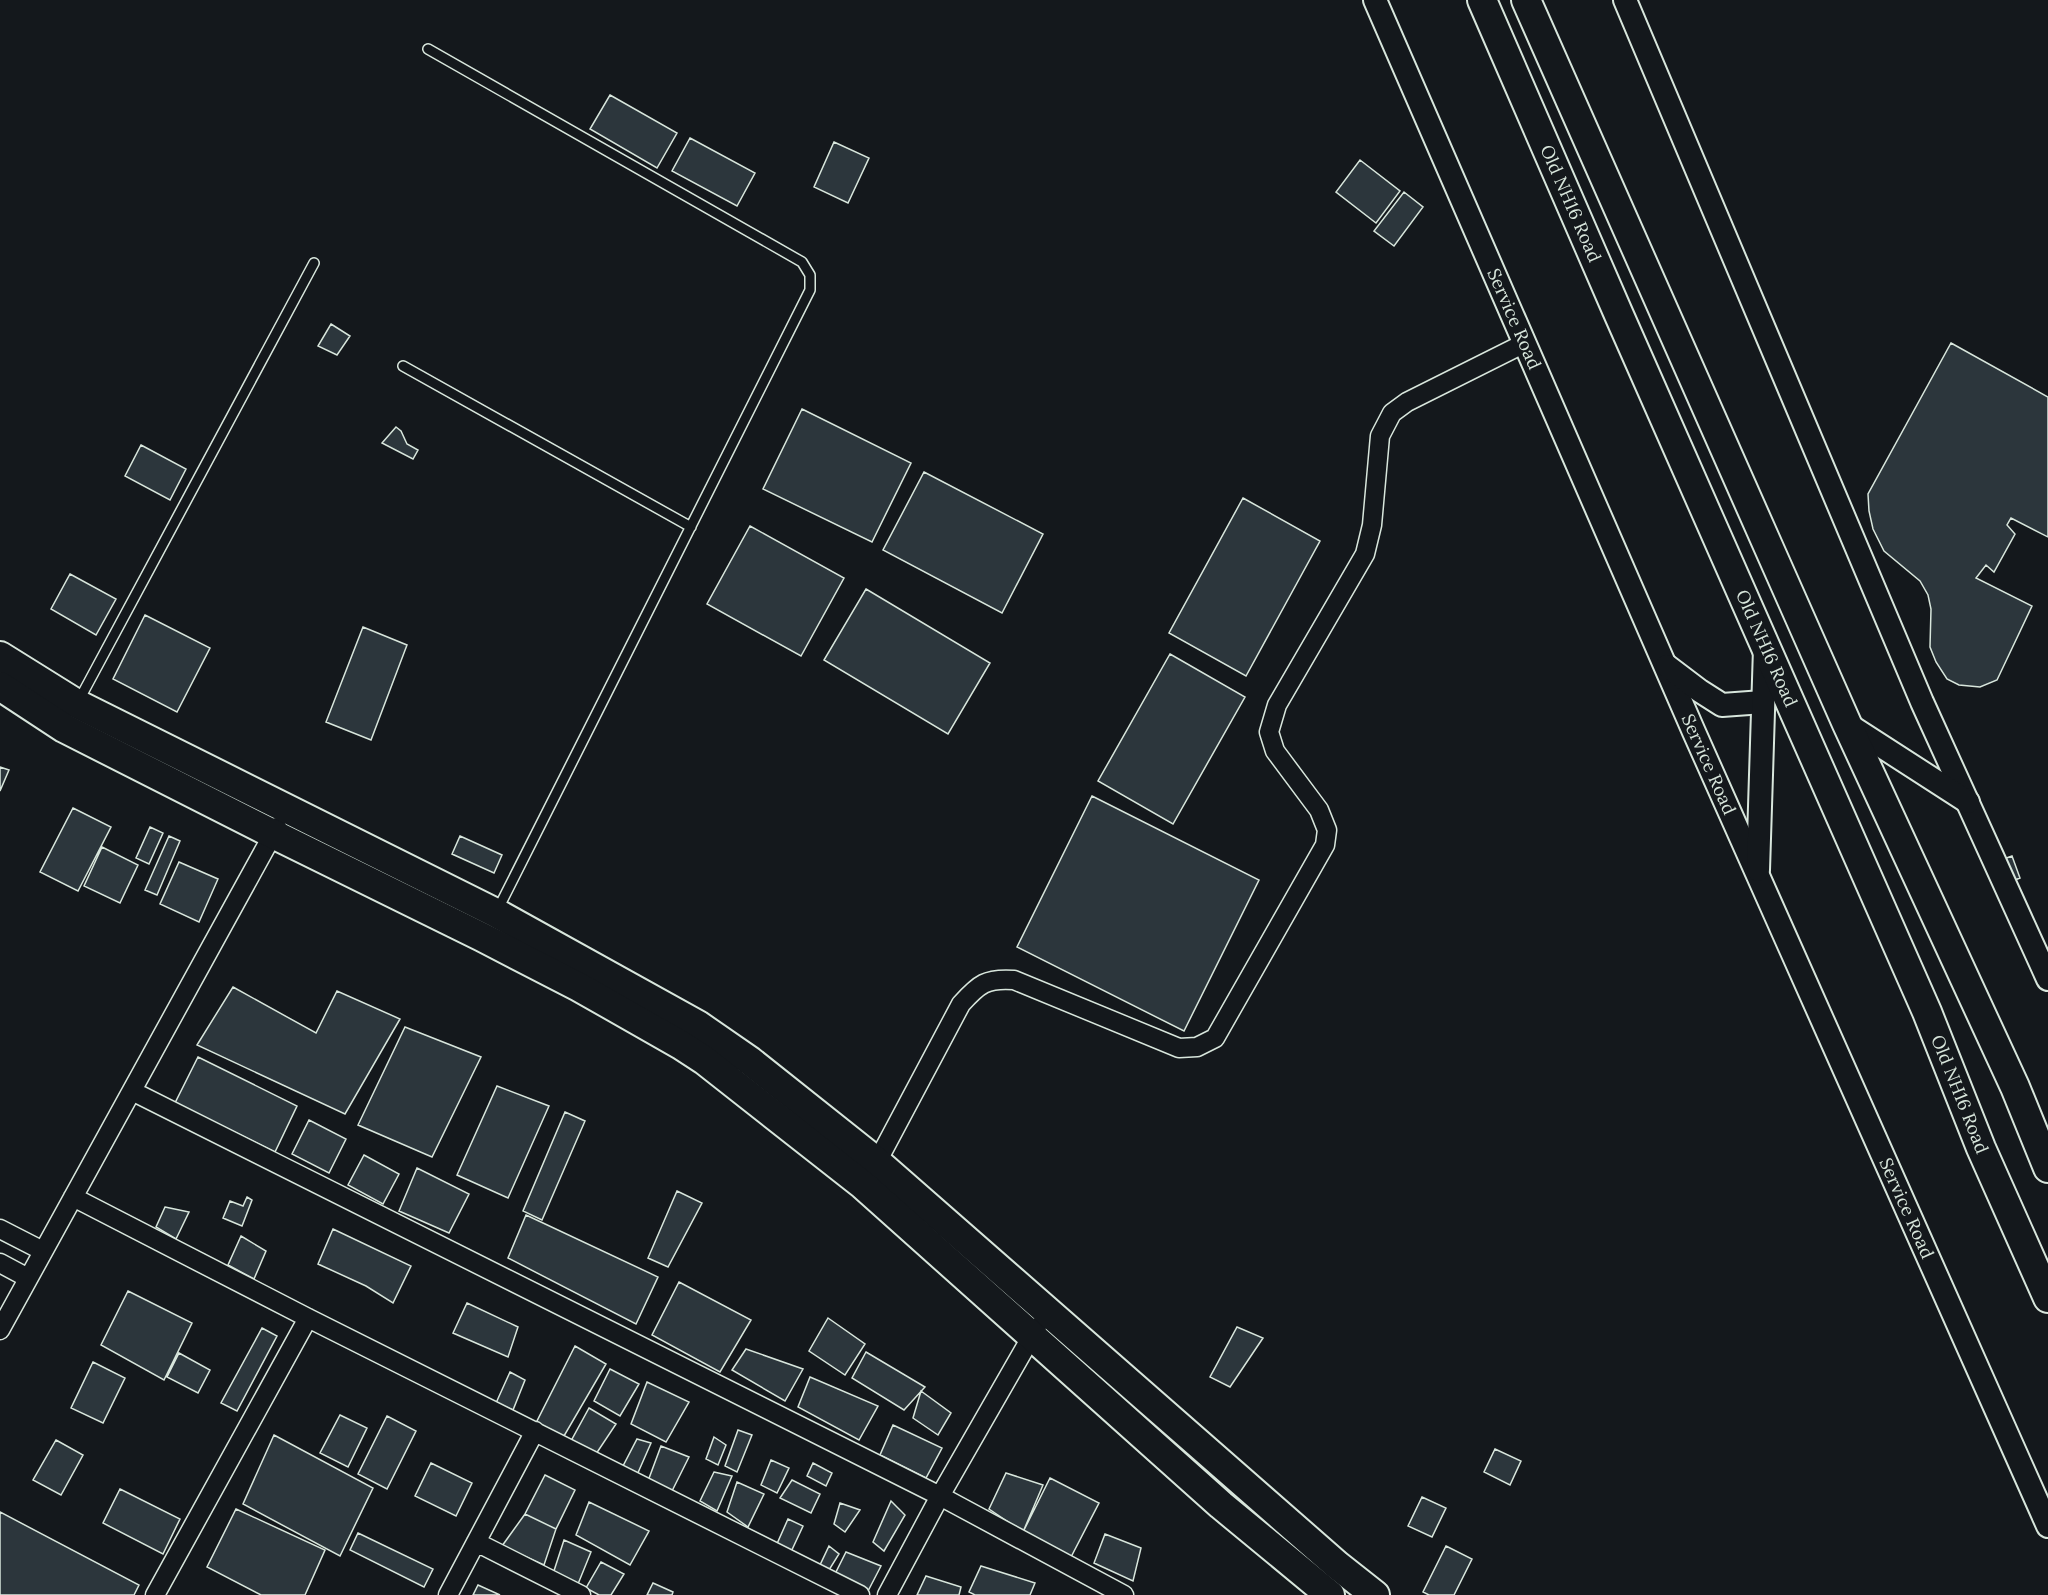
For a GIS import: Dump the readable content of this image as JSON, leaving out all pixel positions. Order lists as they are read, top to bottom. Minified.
{"streets":{"main road":["Old NH16 Road"],"street":["Service Road"]}}
